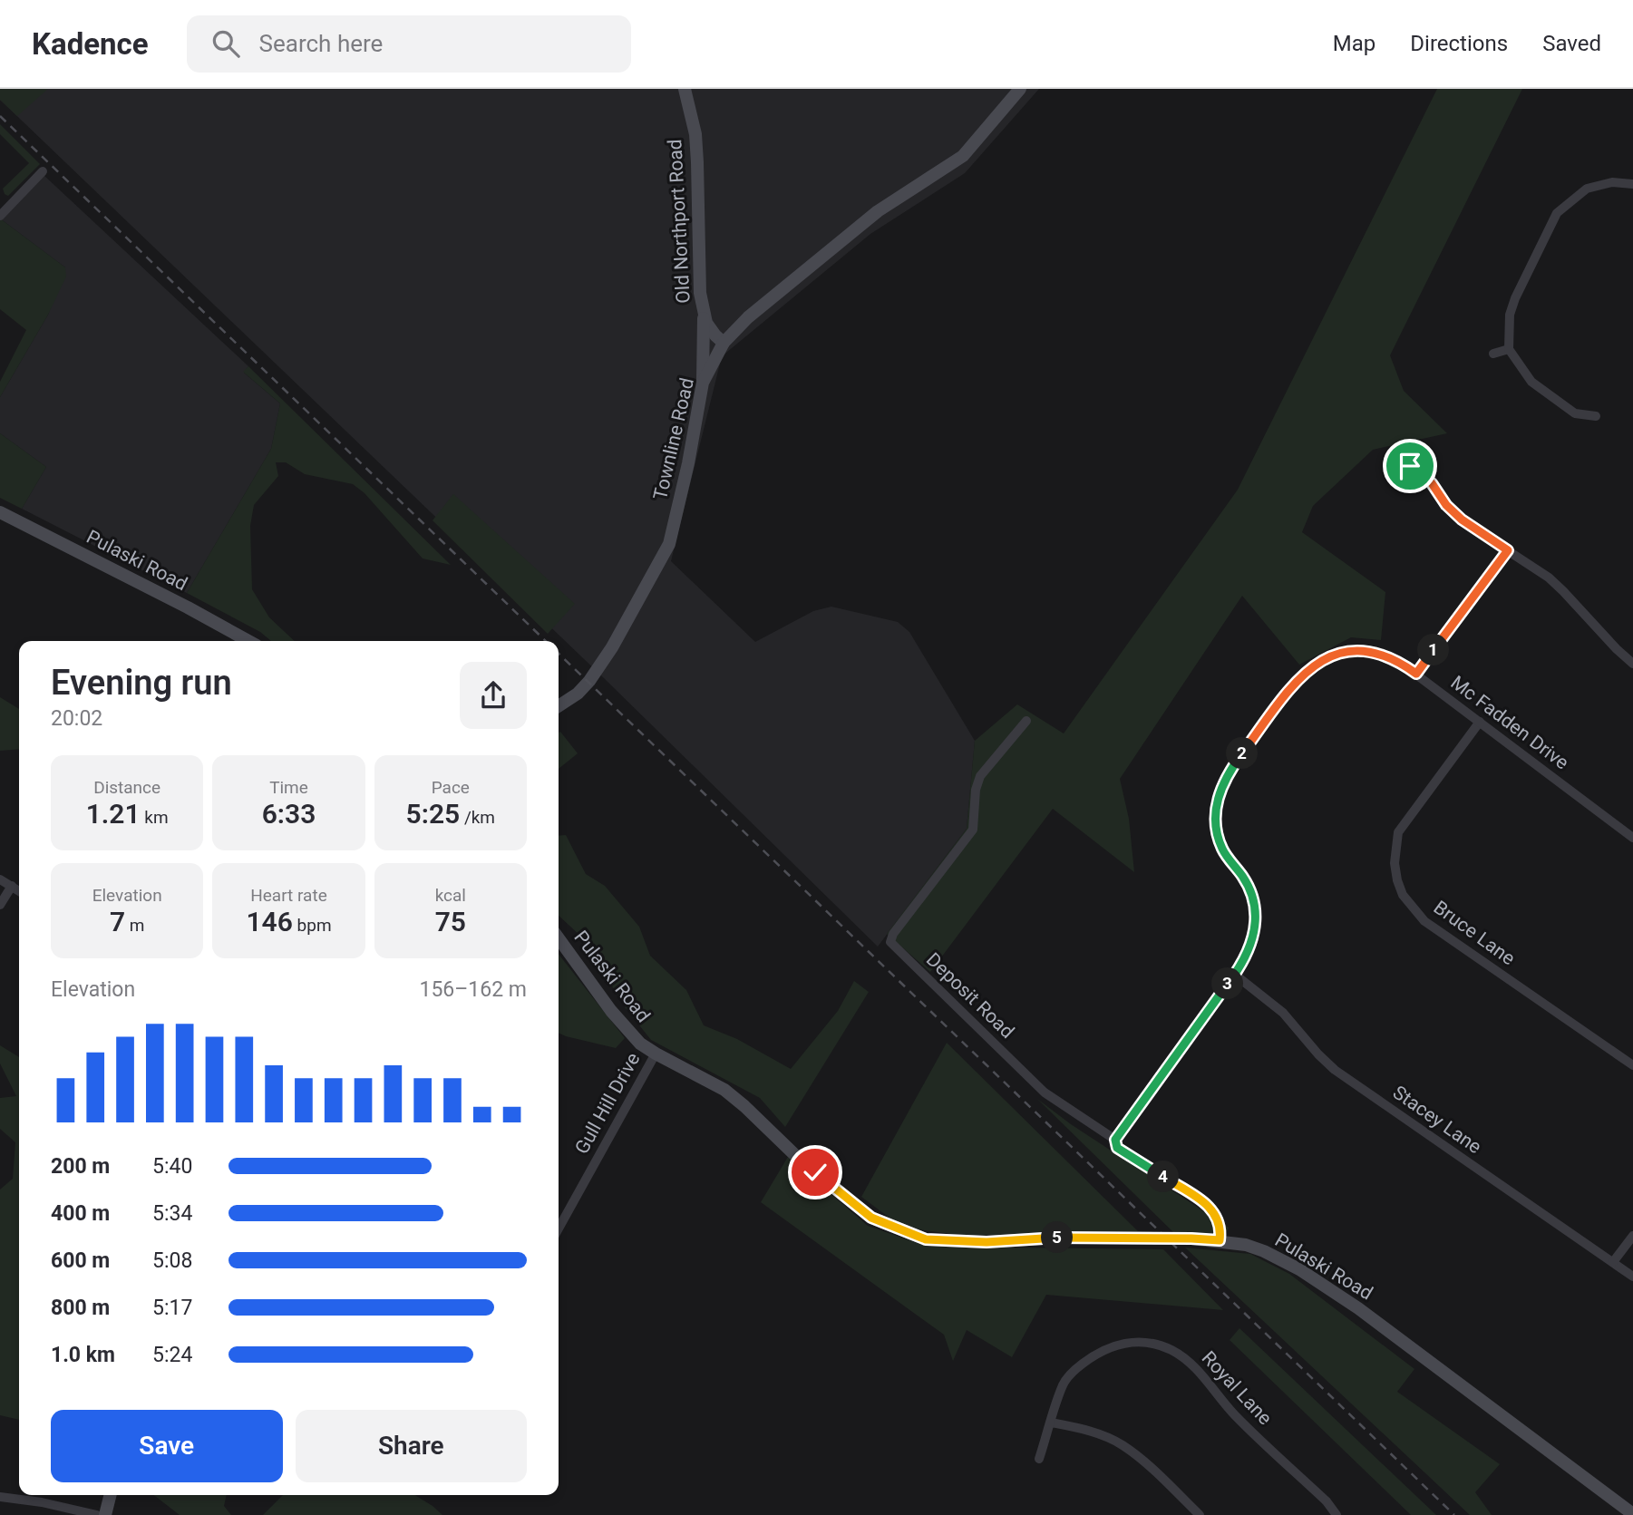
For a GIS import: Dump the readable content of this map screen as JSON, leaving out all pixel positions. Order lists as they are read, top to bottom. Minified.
{"streets":{"main road":["Old Northport Road","Townline Road","Pulaski Road"],"street":["Mc Fadden Drive","Bruce Lane","Deposit Road","Gull Hill Drive","Stacey Lane","Royal Lane"]},"crossings":[["Old Northport Road","Townline Road"],["Pulaski Road","Deposit Road"],["Pulaski Road","Gull Hill Drive"],["Mc Fadden Drive","Bruce Lane"],["Mc Fadden Drive","Deposit Road"],["Mc Fadden Drive","Stacey Lane"]],"page":{"header":"Kadence","search":"Search here","nav":["Map","Directions","Saved"],"pins":["1","2","3","4","5"],"heading":["Evening run","20:02"],"stats":[["Distance","1.21 km"],["Time","6:33"],["Pace","5:25 /km"],["Elevation","7 m"],["Heart rate","146 bpm"],["kcal","75"]],"chart":["Elevation","156–162 m"],"list":[{"name":"200 m","note":"5:40"},{"name":"400 m","note":"5:34"},{"name":"600 m","note":"5:08"},{"name":"800 m","note":"5:17"},{"name":"1.0 km","note":"5:24"}],"buttons":["Save","Share"]}}
